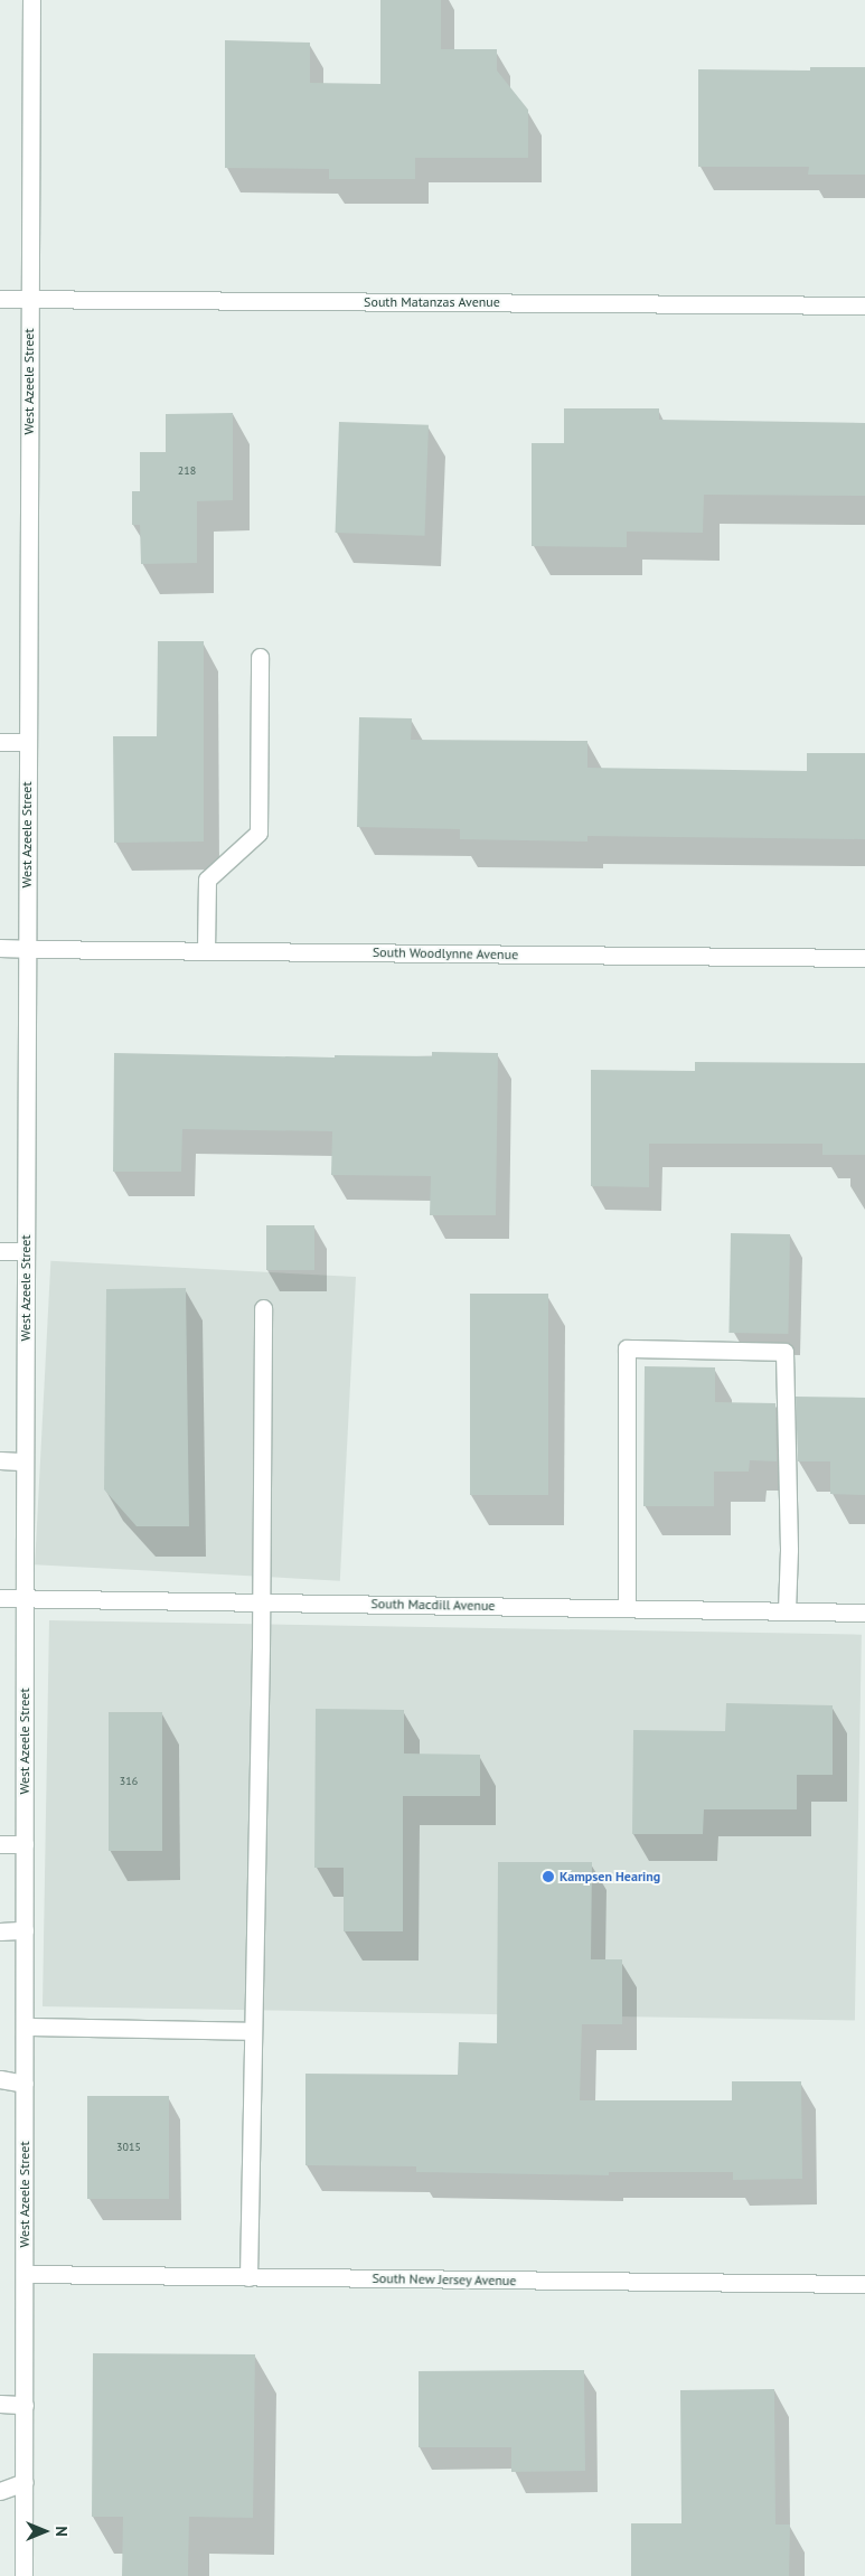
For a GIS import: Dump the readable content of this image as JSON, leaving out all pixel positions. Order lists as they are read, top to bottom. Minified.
{"streets":{"street":["South Matanzas Avenue","West Azeele Street","South Woodlynne Avenue","South Macdill Avenue","South New Jersey Avenue"]},"crossings":[["South Matanzas Avenue","West Azeele Street"],["West Azeele Street","South Woodlynne Avenue"],["West Azeele Street","South Macdill Avenue"],["West Azeele Street","South New Jersey Avenue"]],"places":["Kampsen Hearing"],"house_numbers":["218","316","3015"],"north":"right"}
